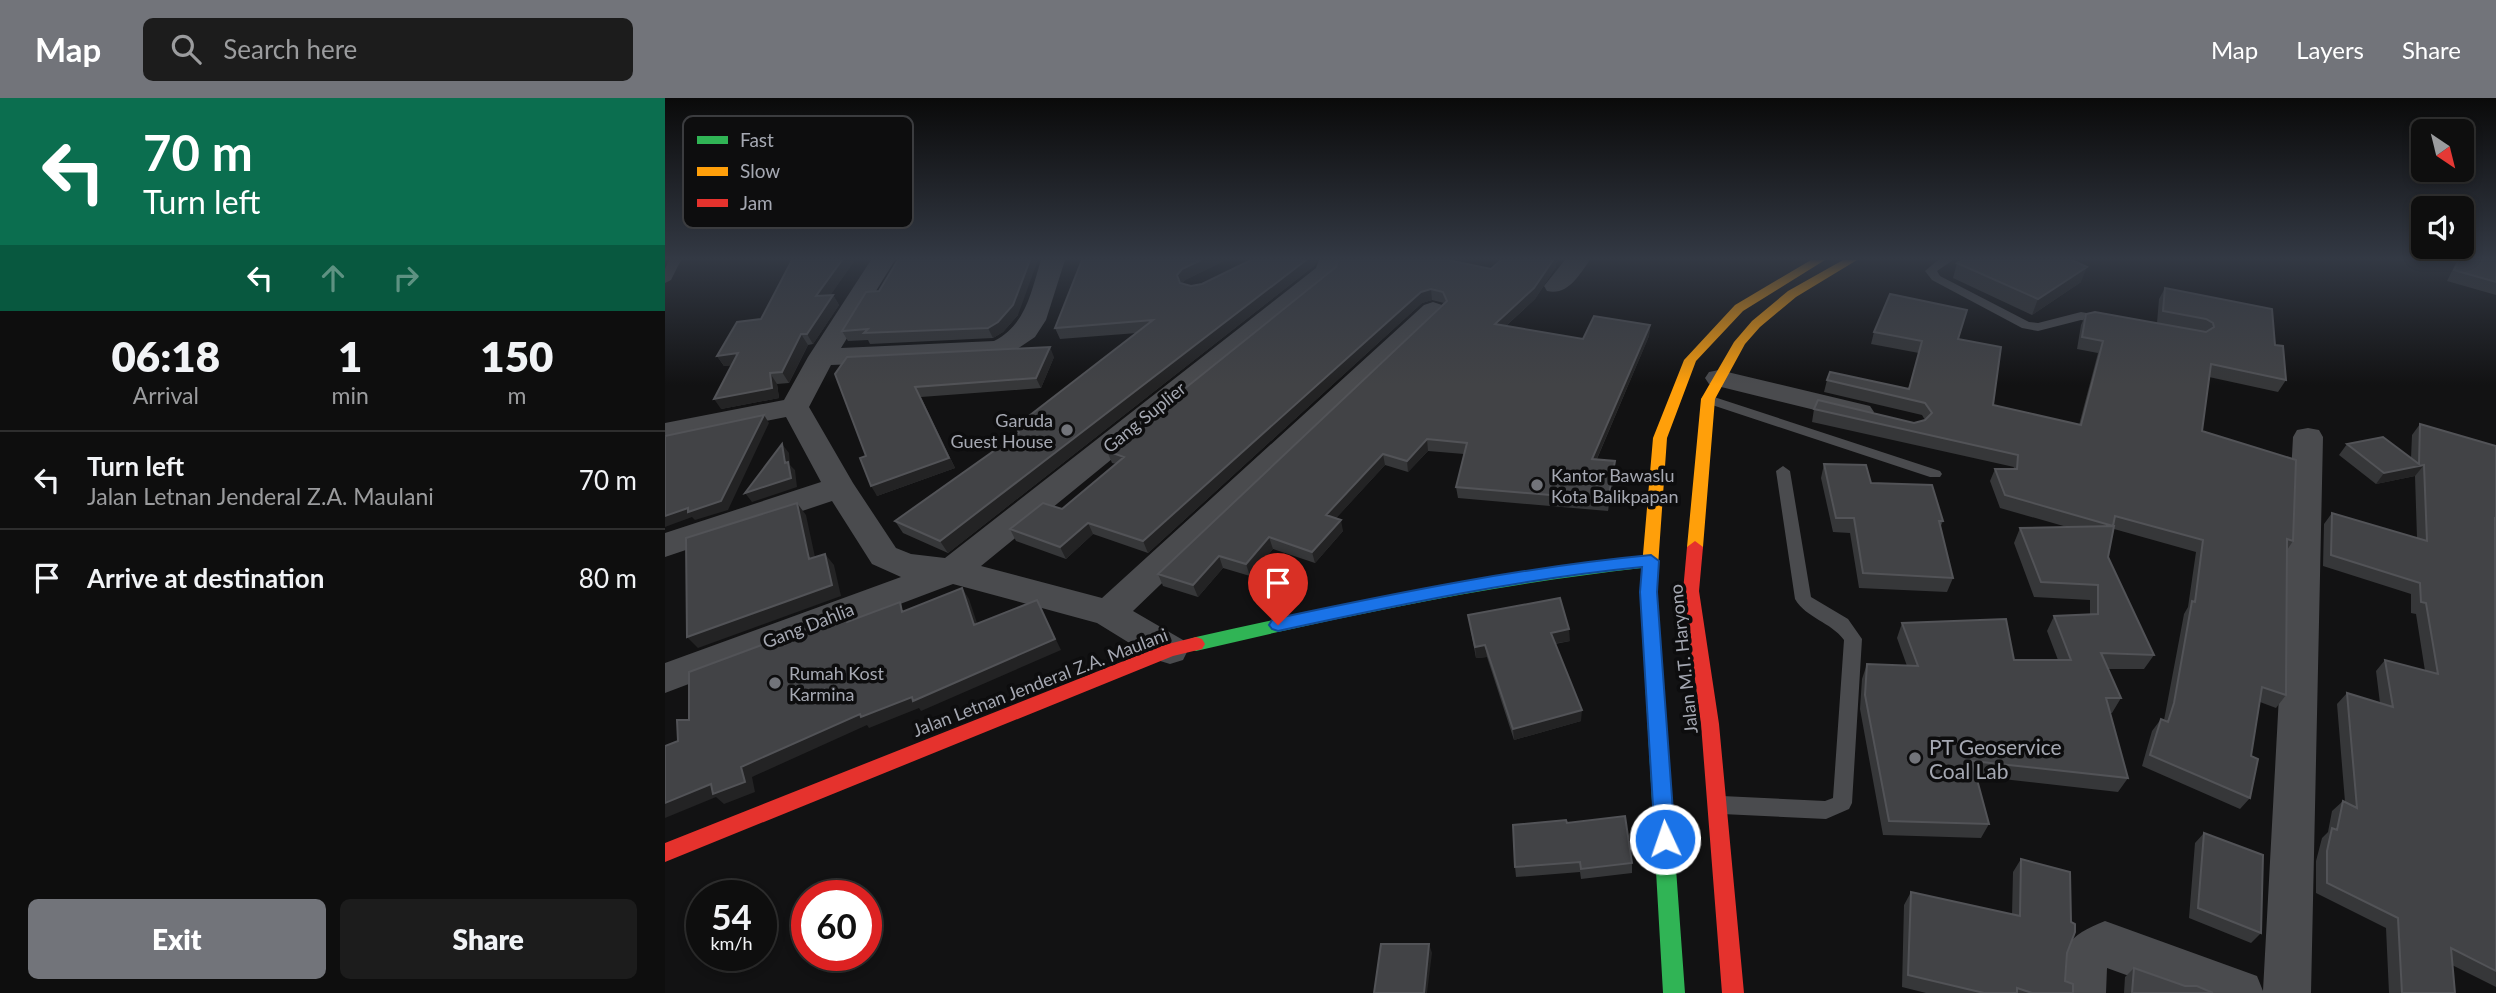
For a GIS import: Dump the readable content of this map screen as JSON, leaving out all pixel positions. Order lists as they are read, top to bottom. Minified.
{"streets":{"main road":["Jalan M.T. Haryono","Jalan Letnan Jenderal Z.A. Maulani"],"street":["Gang Suplier","Gang Dahlia"]},"crossings":[["Gang Suplier","Gang Dahlia"],["Jalan M.T. Haryono","Jalan Letnan Jenderal Z.A. Maulani"]],"places":["Garuda Guest House","Kantor Bawaslu Kota Balikpapan","Rumah Kost Karmina","PT Geoservice Coal Lab"],"legend":["Fast","Slow","Jam"],"north":"bottom right","page":{"header":"Map","search":"Search here","nav":["Map","Layers","Share"],"turn":["70 m","Turn left"],"eta":["06:18","Arrival","1","min","150","m"],"list":[{"name":"Turn left","note":"Jalan Letnan Jenderal Z.A. Maulani","value":"70 m"},{"name":"Arrive at destination","value":"80 m"}],"speed":"54 km/h","limit":"60","buttons":["Exit","Share"]}}
